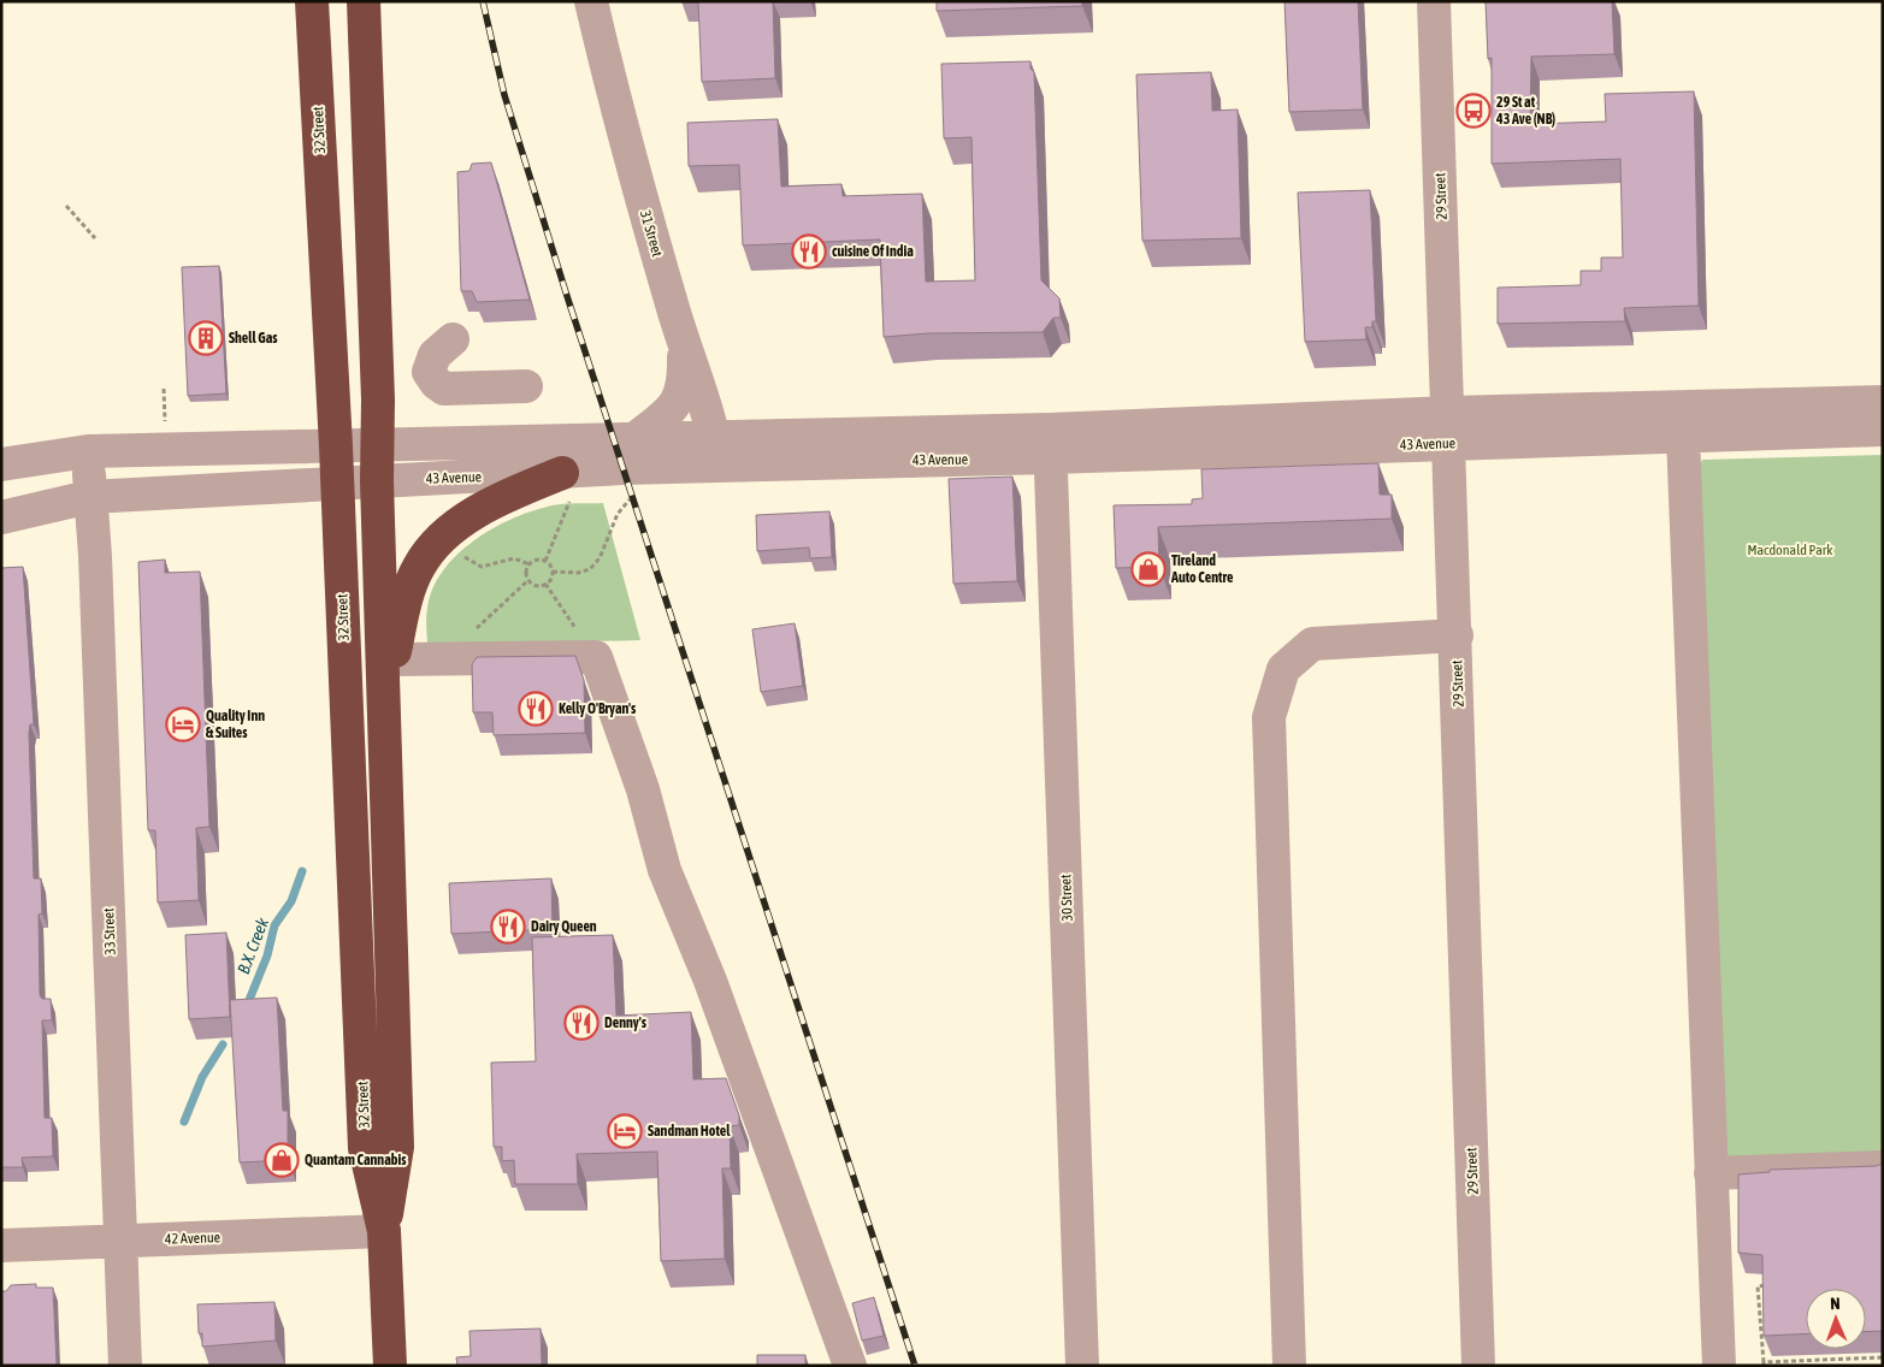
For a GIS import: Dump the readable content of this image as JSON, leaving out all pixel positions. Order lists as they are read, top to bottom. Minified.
{"streets":{"highway":["32 Street"],"street":["29 Street","31 Street","43 Avenue","30 Street","33 Street","42 Avenue"]},"crossings":[["32 Street","43 Avenue"],["32 Street","42 Avenue"],["29 Street","43 Avenue"],["31 Street","43 Avenue"],["43 Avenue","30 Street"],["43 Avenue","33 Street"],["33 Street","42 Avenue"]],"water":["B.X. Creek"],"parks":["Macdonald Park"],"places":{"bus stop":["29 St at 43 Ave (NB)"],"restaurant":["cuisine Of India","Kelly O'Bryan's","Dairy Queen","Denny's"],"building":["Shell Gas"],"shop":["Tireland Auto Centre","Quantam Cannabis"],"hotel":["Quality Inn & Suites","Sandman Hotel"]},"north":"top"}
